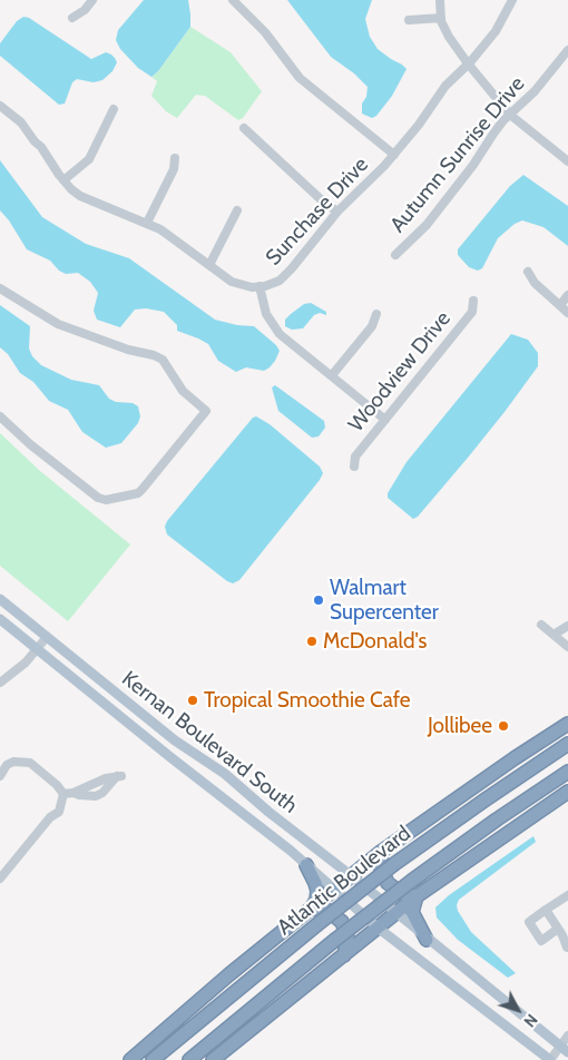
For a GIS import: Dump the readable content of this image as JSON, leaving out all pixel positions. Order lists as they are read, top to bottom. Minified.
{"streets":{"highway":["Atlantic Boulevard"],"main road":["Kernan Boulevard South"],"street":["Autumn Sunrise Drive","Sunchase Drive","Woodview Drive"]},"places":["Walmart Supercenter","McDonald's","Tropical Smoothie Cafe","Jollibee"],"north":"bottom right"}
